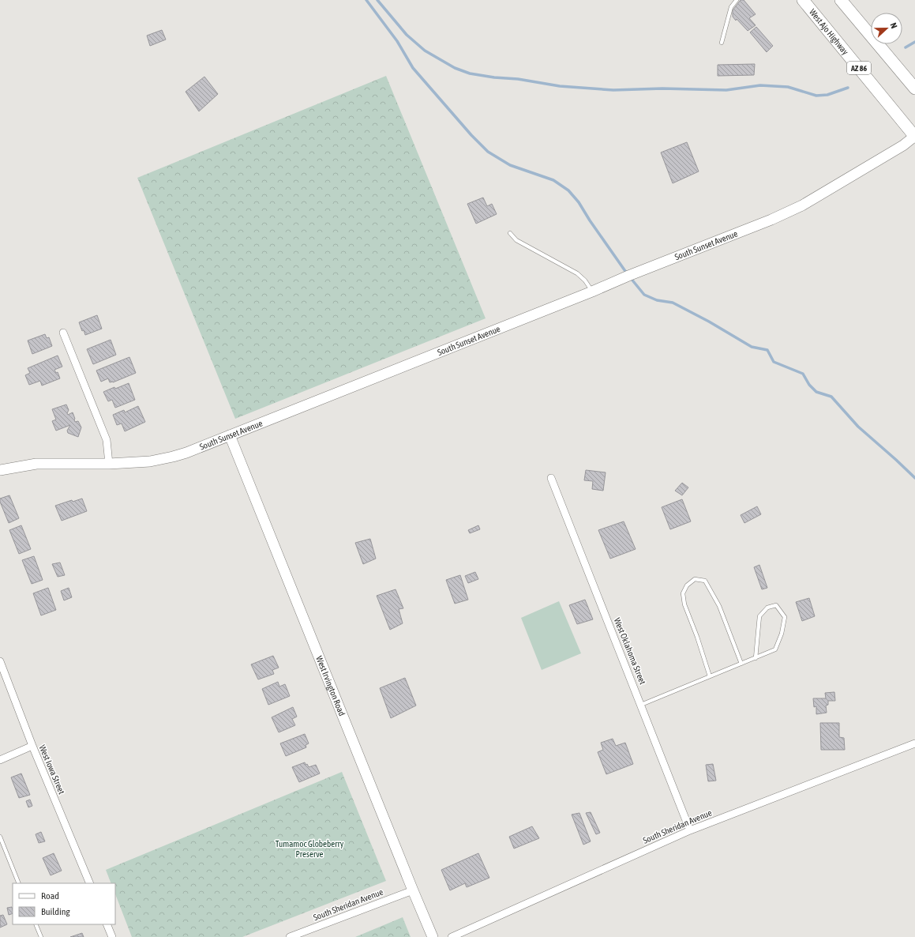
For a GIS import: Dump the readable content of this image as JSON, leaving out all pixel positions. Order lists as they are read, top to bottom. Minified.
{"streets":{"main road":["West Ajo Highway","AZ 86"],"street":["South Sunset Avenue","West Oklahoma Street","West Irvington Road","West Iowa Street","South Sheridan Avenue"]},"crossings":[["West Ajo Highway","South Sunset Avenue"],["South Sunset Avenue","West Irvington Road"],["West Oklahoma Street","South Sheridan Avenue"],["West Irvington Road","South Sheridan Avenue"]],"parks":["Tumamoc Globeberry Preserve"],"legend":["Road","Building"],"north":"right"}
